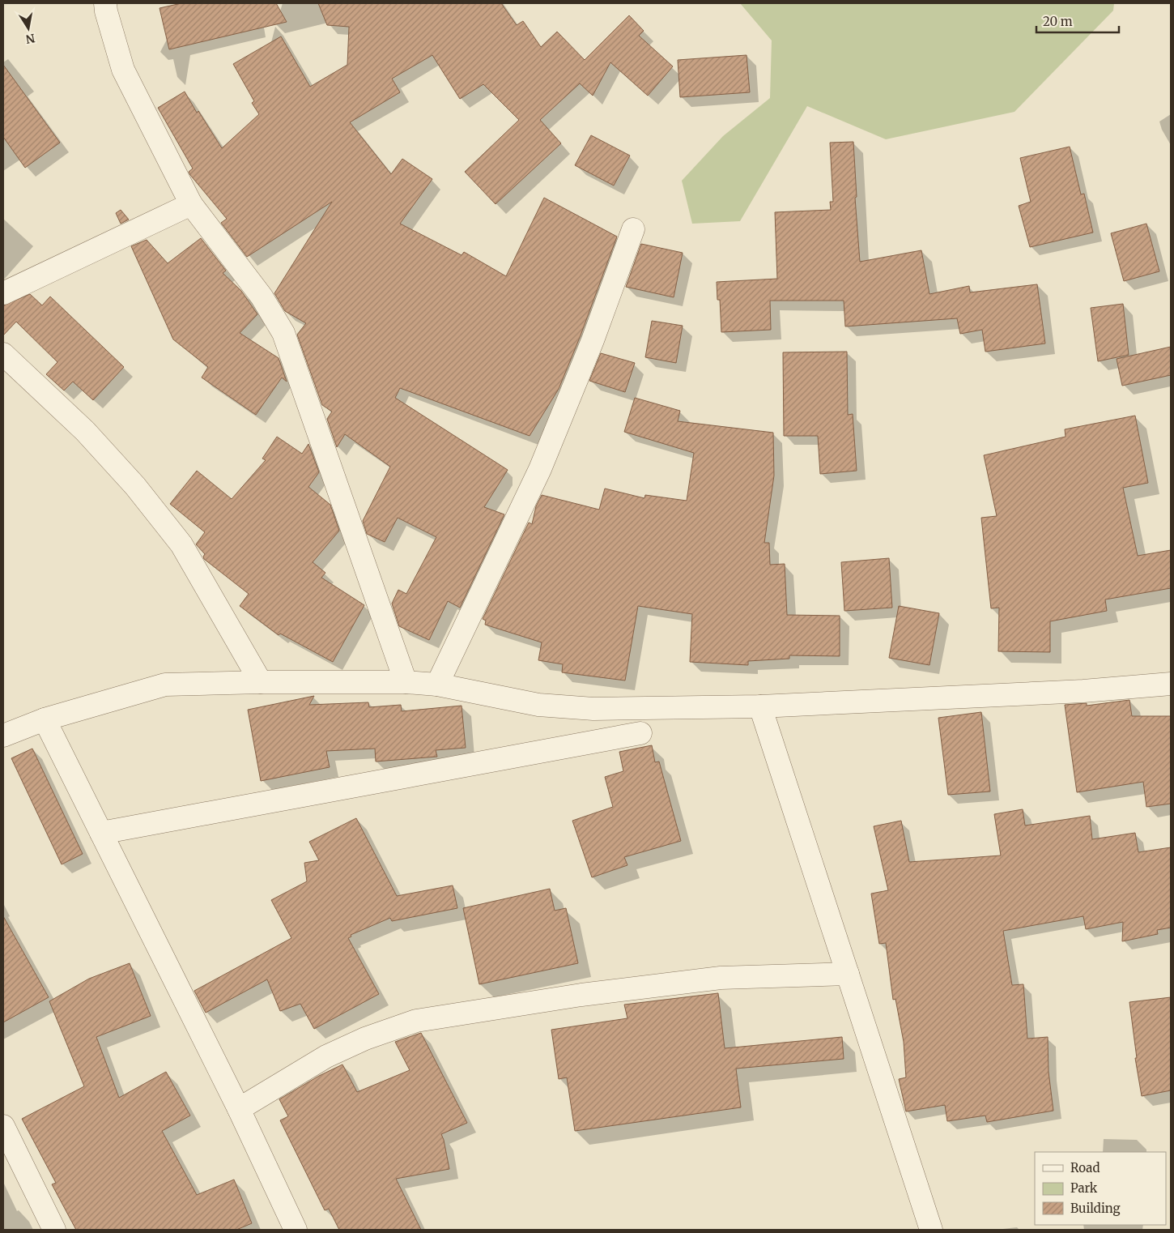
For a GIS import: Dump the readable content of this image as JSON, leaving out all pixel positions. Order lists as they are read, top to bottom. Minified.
{"legend":["Road","Park","Building"],"scale_bar":"20 m","north":"bottom"}
